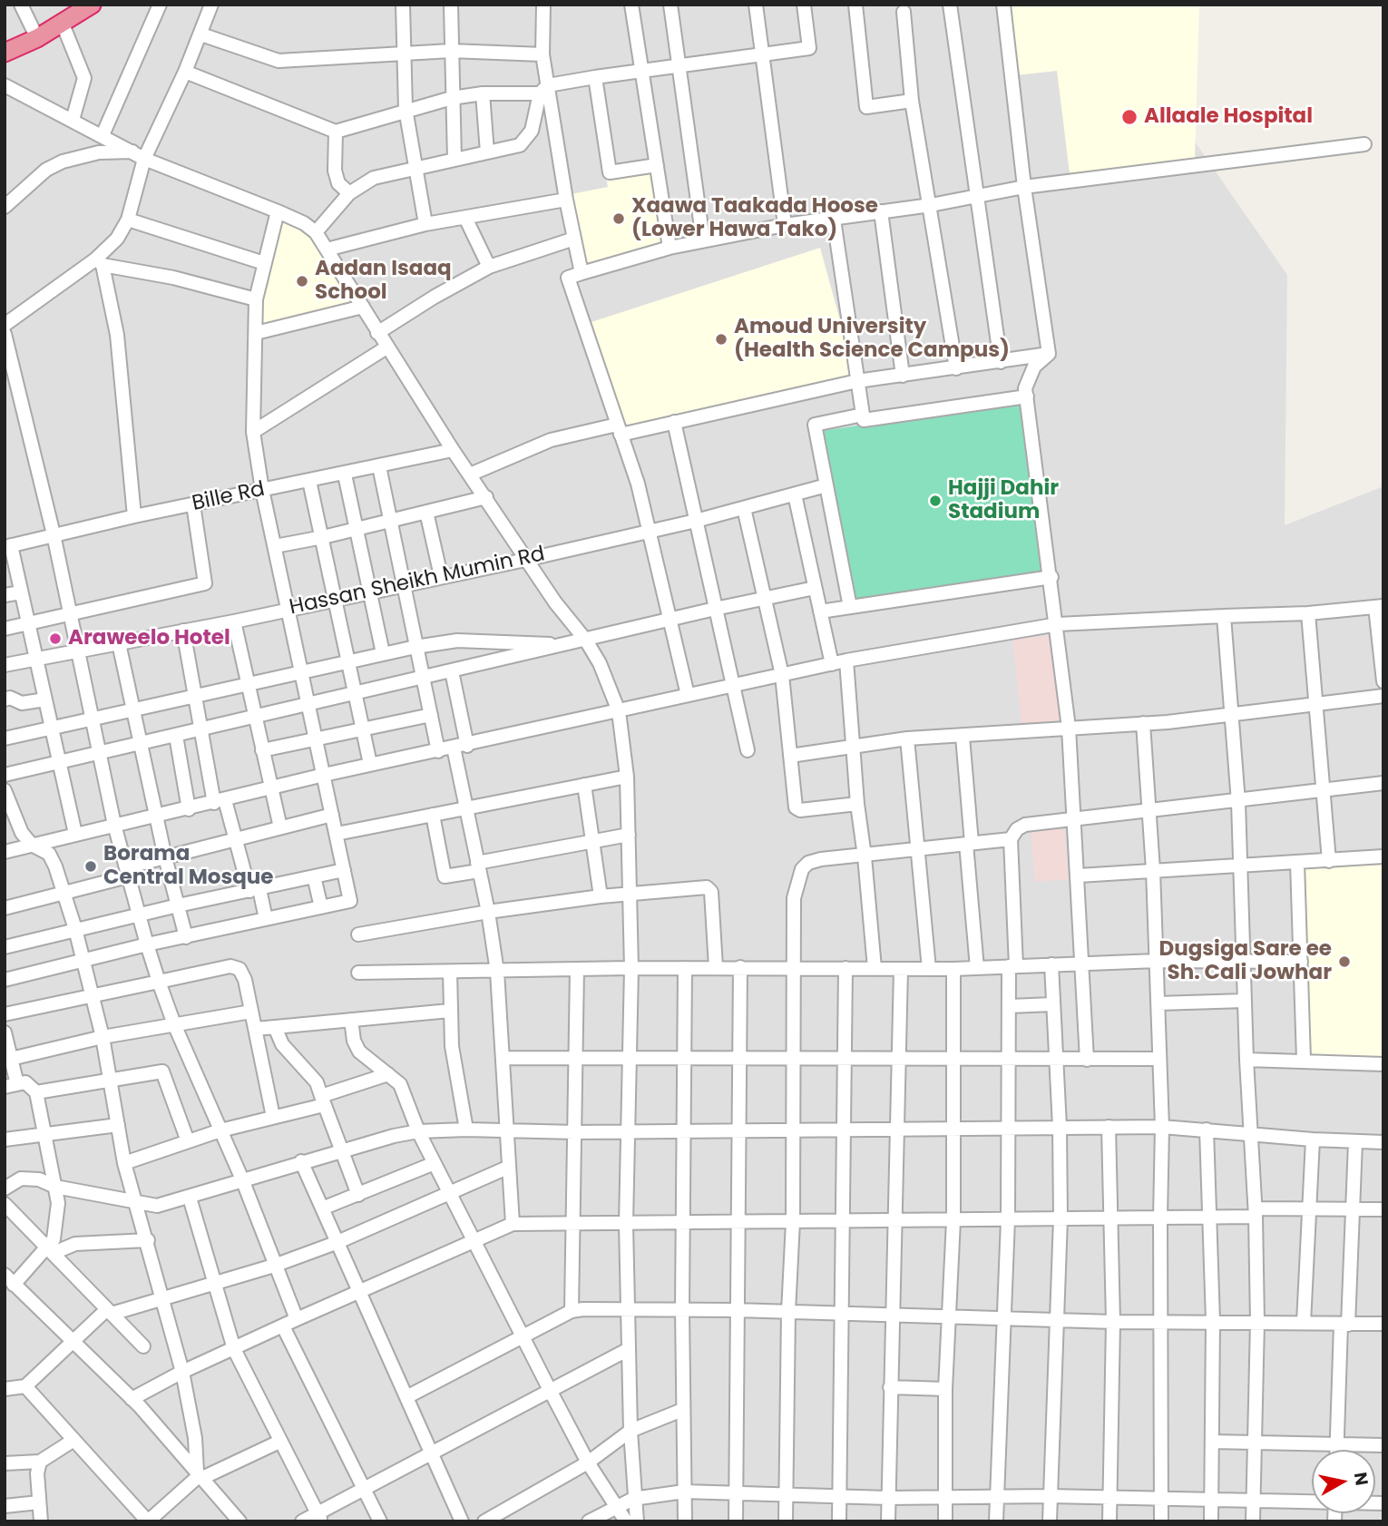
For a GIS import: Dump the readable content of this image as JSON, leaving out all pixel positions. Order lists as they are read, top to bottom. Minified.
{"streets":{"street":["Bille Rd","Hassan Sheikh Mumin Rd"]},"places":["Allaale Hospital","Xaawa Taakada Hoose (Lower Hawa Tako)","Aadan Isaaq School","Amoud University (Health Science Campus)","Hajji Dahir Stadium","Araweelo Hotel","Borama Central Mosque","Dugsiga Sare ee Sh. Cali Jowhar"],"north":"right"}
